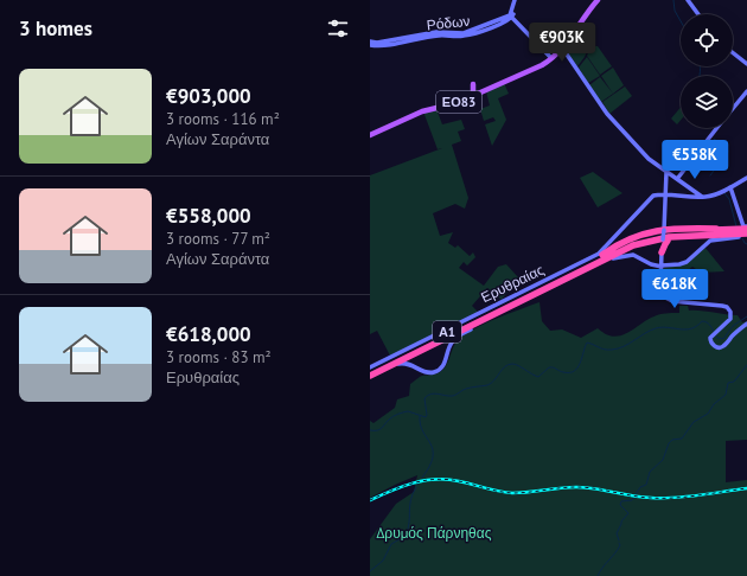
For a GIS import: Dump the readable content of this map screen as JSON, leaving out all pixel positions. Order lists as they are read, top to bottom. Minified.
{"streets":{"highway":["Α1"],"main road":["Ρόδων","ΕΟ83","Ερυθραίας"]},"crossings":[["Ερυθραίας","Α1"]],"parks":["Δρυμός Πάρνηθας"],"page":{"heading":"3 homes","price":["€903K","€558K","€618K"],"list":[{"name":"€903,000","note":"3 rooms · 116 m² · Αγίων Σαράντα"},{"name":"€558,000","note":"3 rooms · 77 m² · Αγίων Σαράντα"},{"name":"€618,000","note":"3 rooms · 83 m² · Ερυθραίας"}]}}
